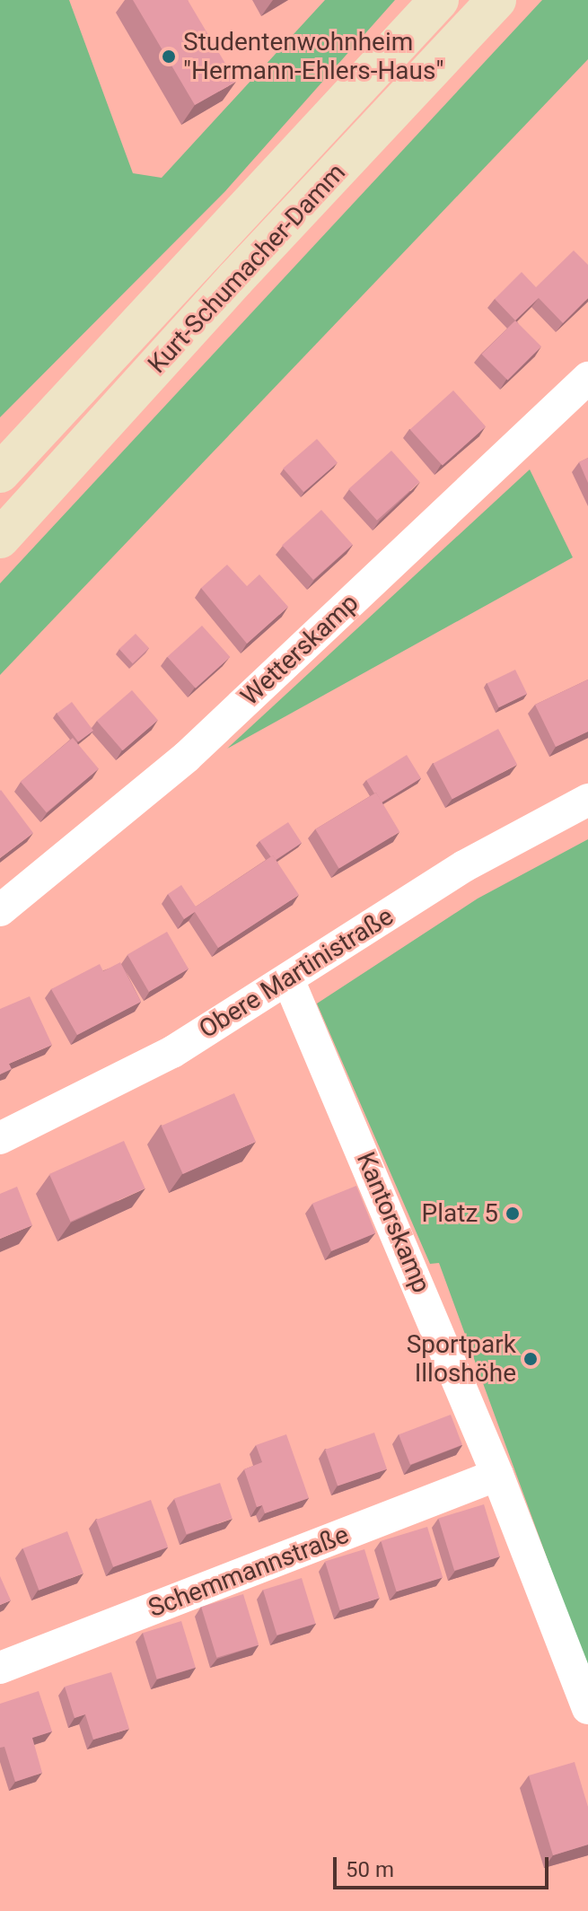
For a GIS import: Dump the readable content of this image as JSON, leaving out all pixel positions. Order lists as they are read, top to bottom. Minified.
{"streets":{"main road":["Kurt-Schumacher-Damm"],"street":["Wetterskamp","Obere Martinistraße","Kantorskamp","Schemmannstraße"]},"crossings":[["Obere Martinistraße","Kantorskamp"],["Kantorskamp","Schemmannstraße"]],"places":["Studentenwohnheim \"Hermann-Ehlers-Haus\"","Platz 5","Sportpark Illoshöhe"],"scale_bar":"50 m"}
